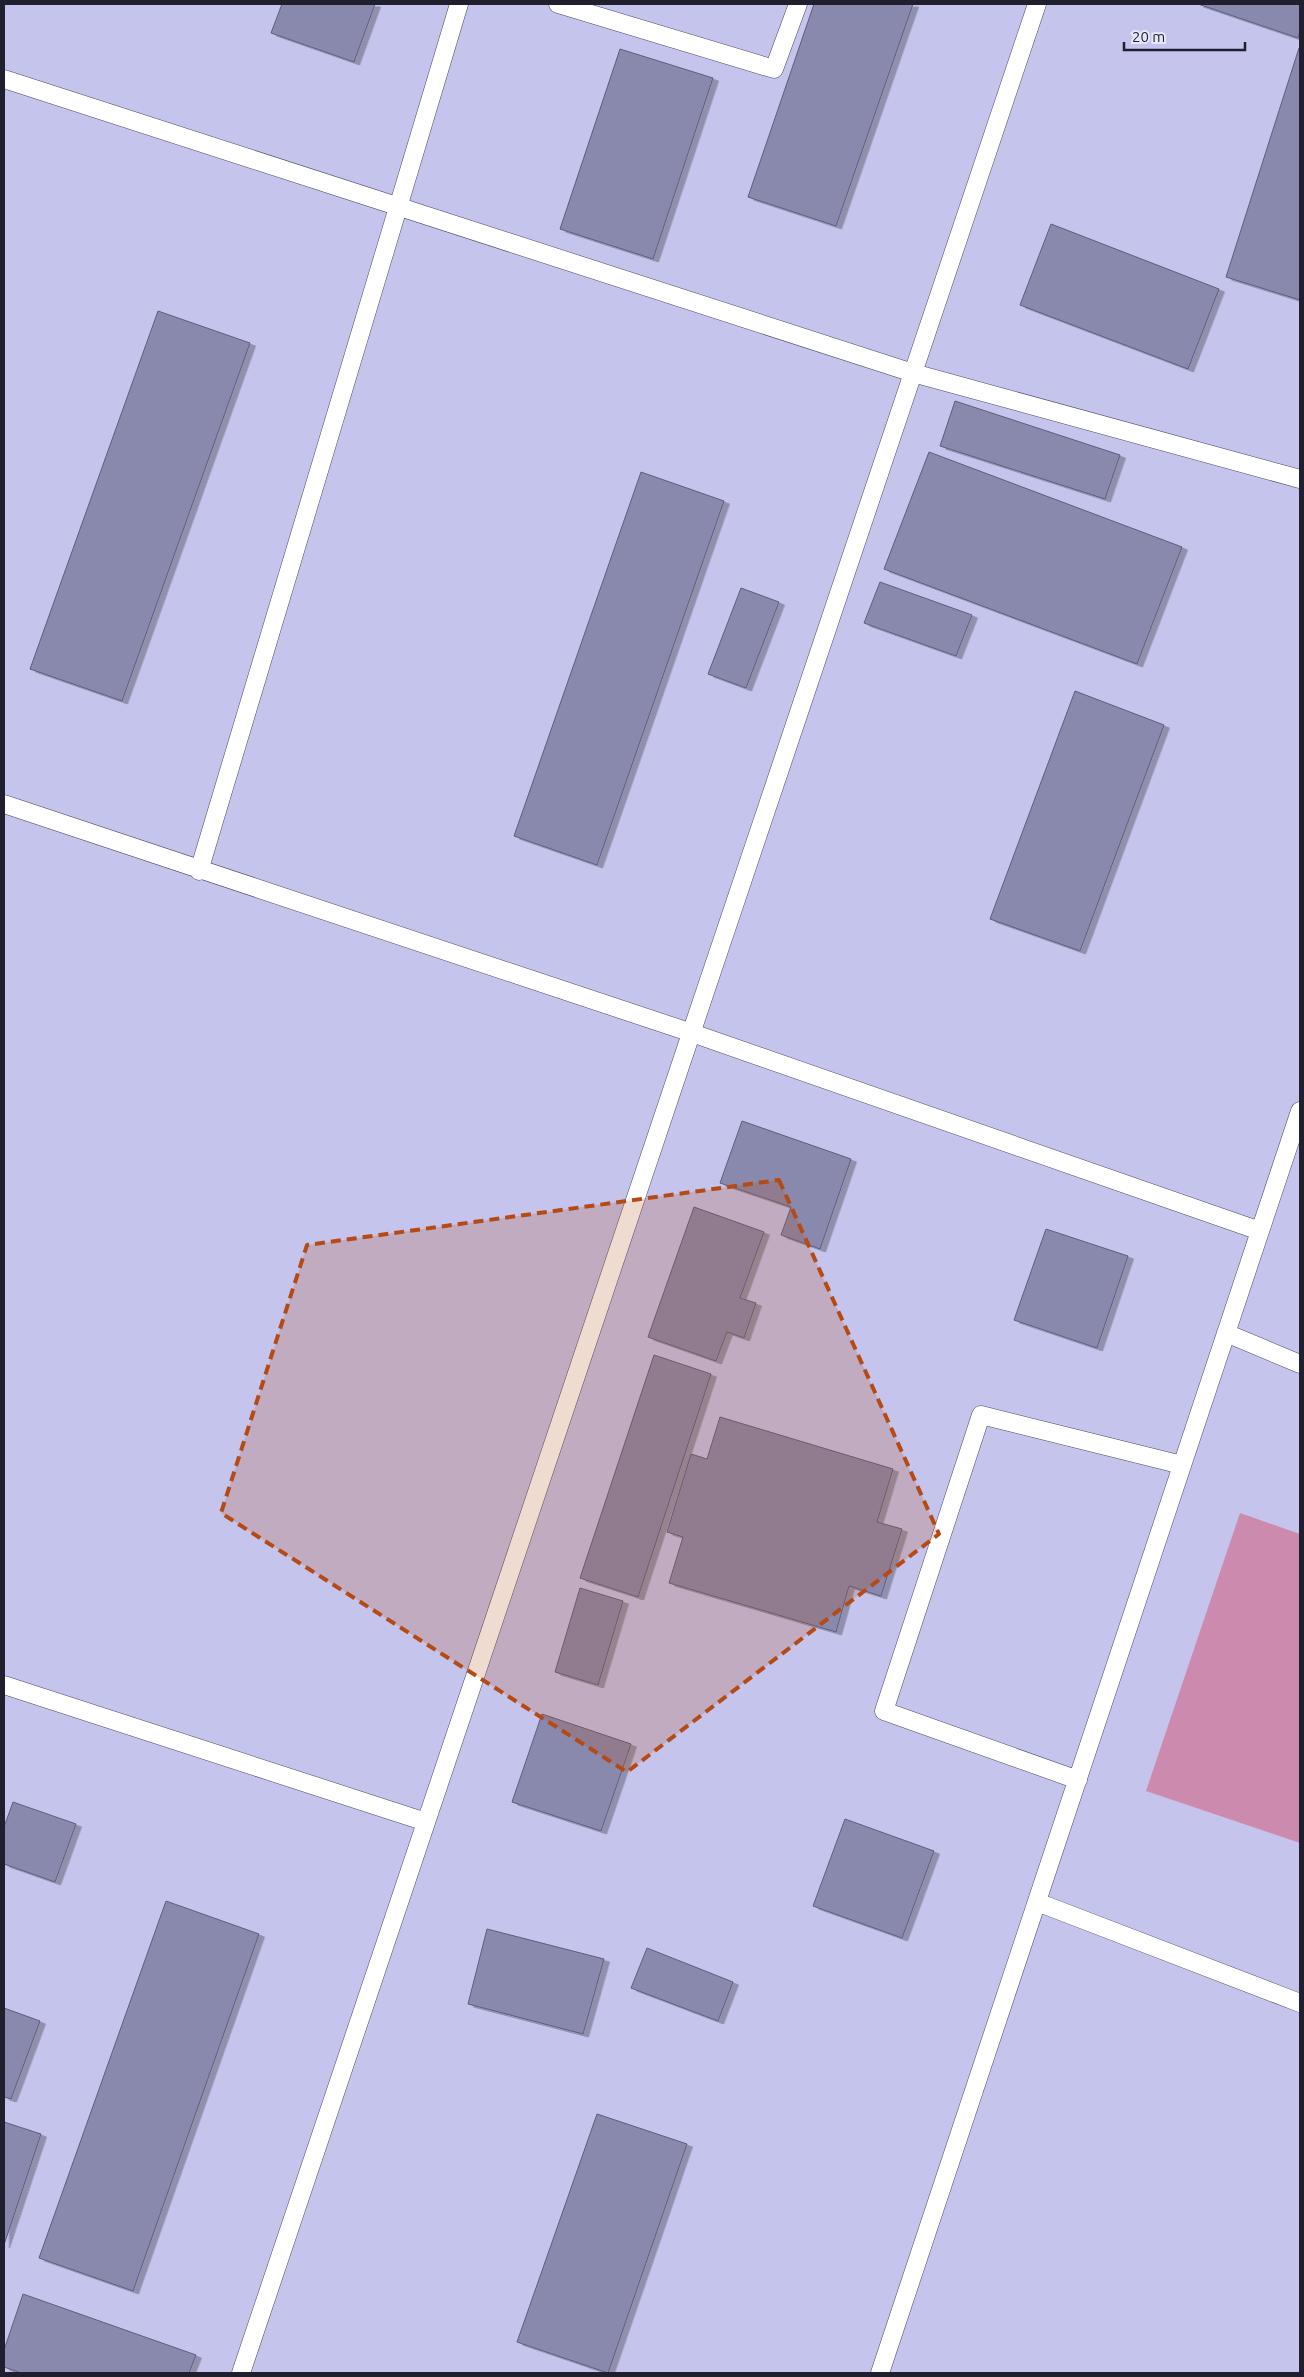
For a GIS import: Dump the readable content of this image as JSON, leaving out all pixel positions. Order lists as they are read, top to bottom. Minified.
{"scale_bar":"20 m"}
